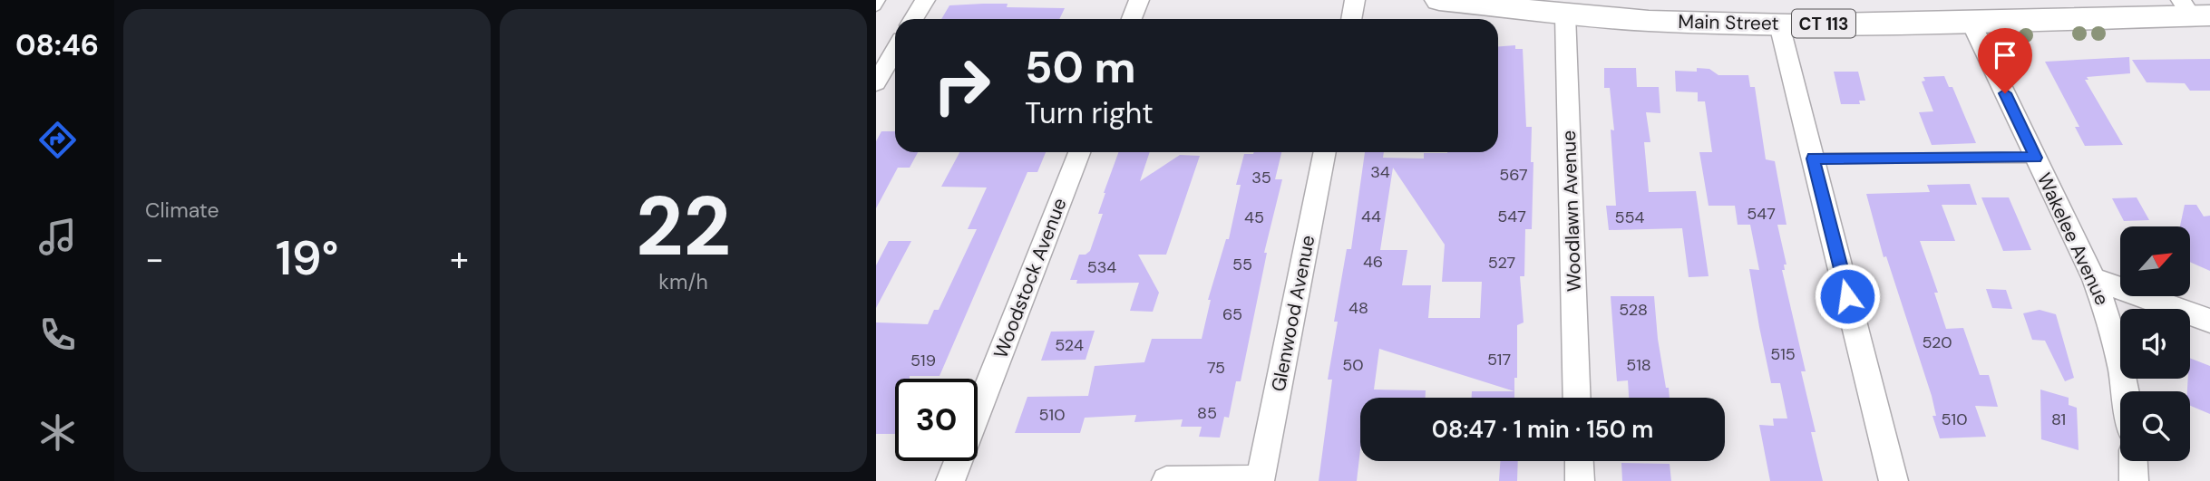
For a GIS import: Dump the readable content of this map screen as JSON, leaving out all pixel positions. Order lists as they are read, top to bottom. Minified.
{"streets":{"main road":["Main Street","CT 113"],"street":["Woodlawn Avenue","Wakelee Avenue","Woodstock Avenue","Glenwood Avenue"]},"crossings":[["Main Street","Woodlawn Avenue"],["Main Street","Wakelee Avenue"]],"house_numbers":["34","567","35","547","44","547","45","554","46","527","55","534","48","528","65","520","524","515","517","519","50","518","75","85","510","510","81"],"north":"top right","page":{"tabs":"08:46","tile":["Climate",["22","km/h"]],"turn":["50 m","Turn right"],"heat":["−","19°","+"],"limit":"30","trip":"08:47 · 1 min · 150 m"}}
